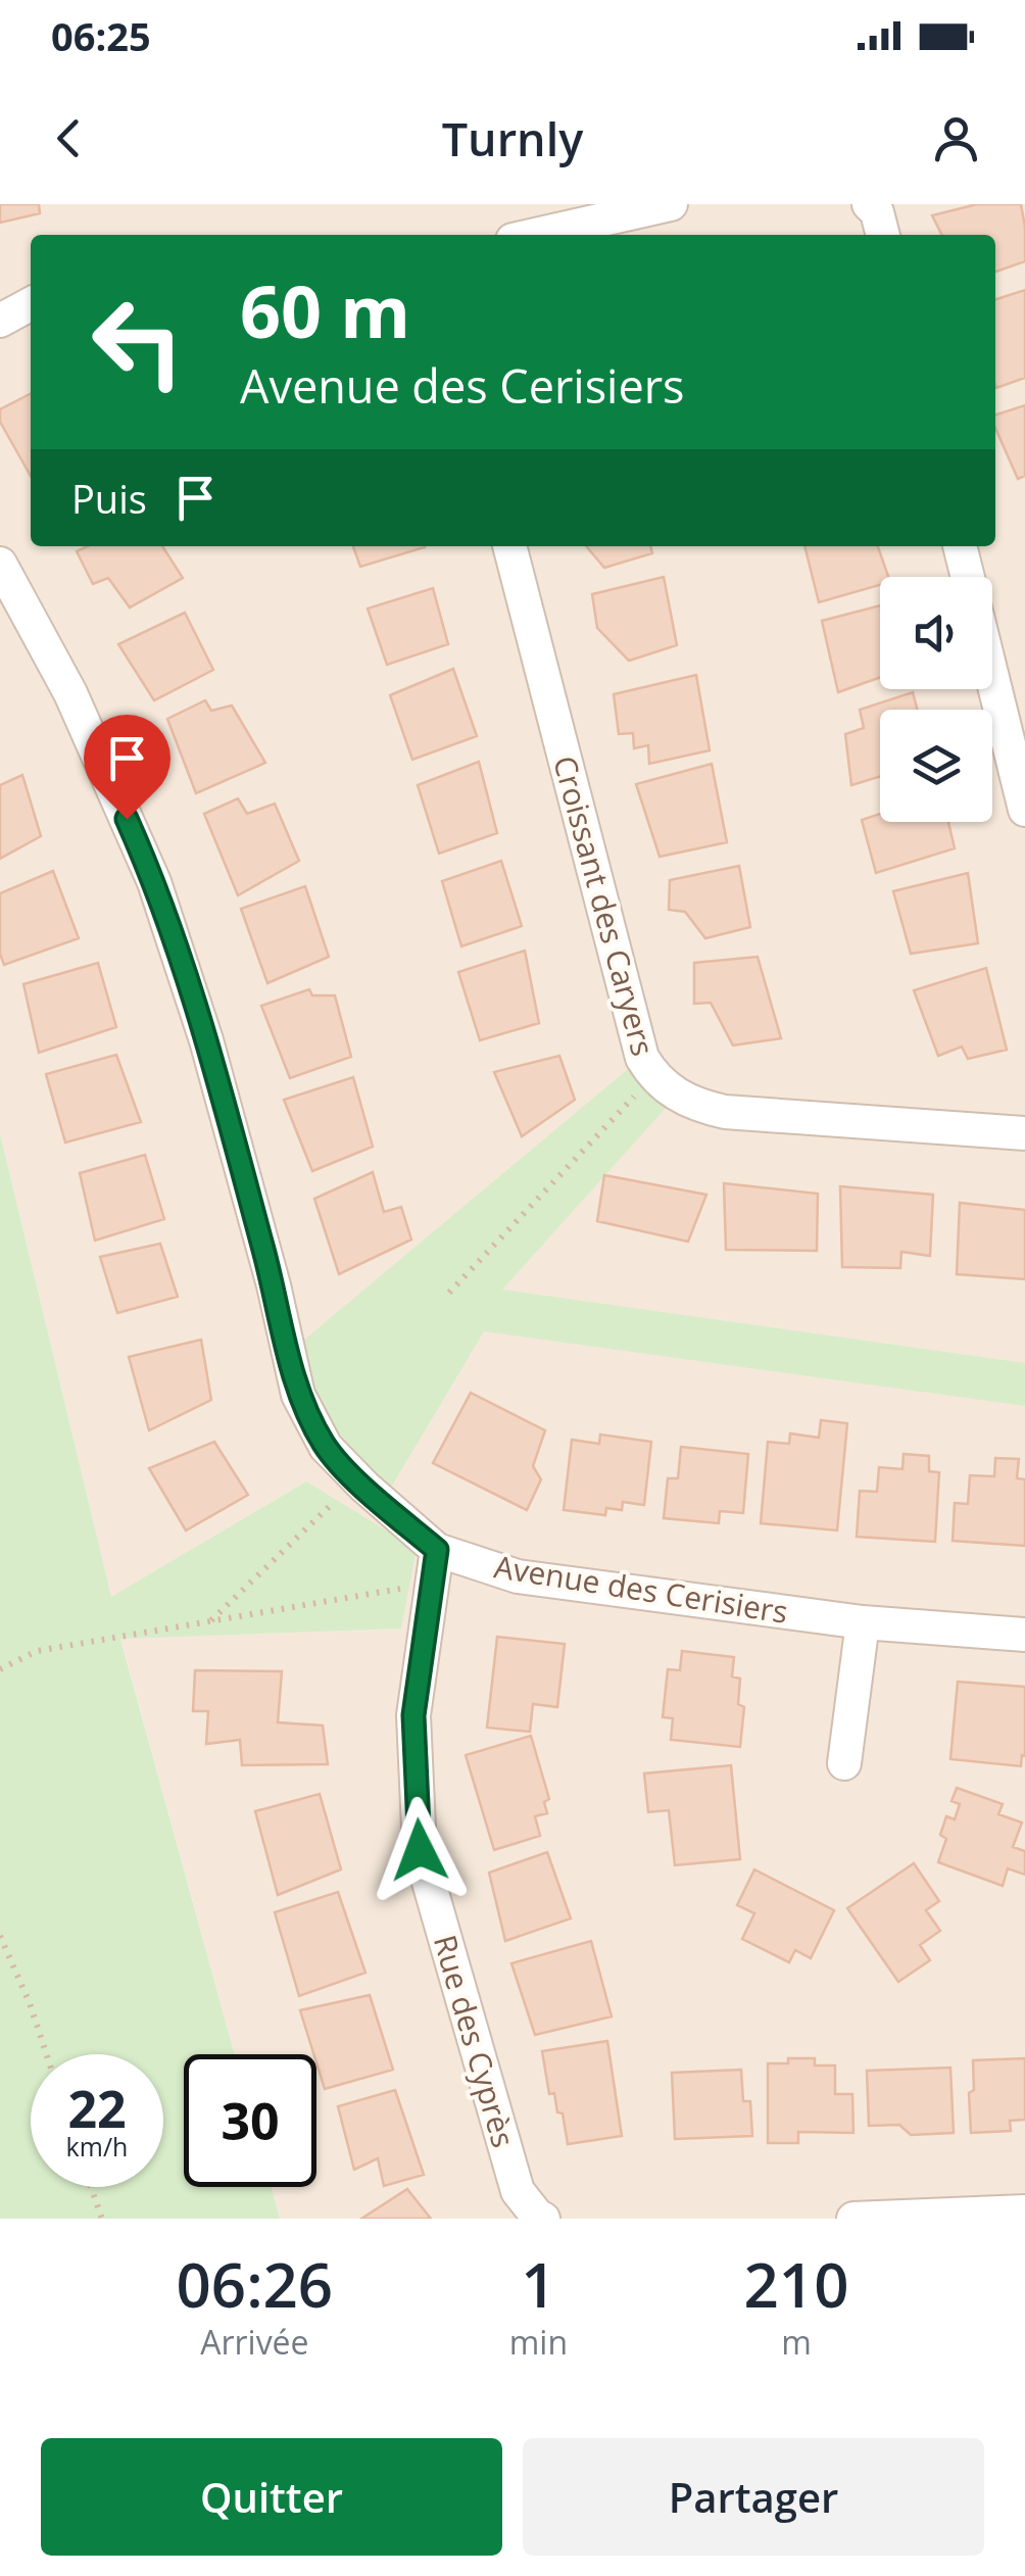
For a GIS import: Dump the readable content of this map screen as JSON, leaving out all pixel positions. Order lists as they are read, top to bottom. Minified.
{"streets":{"street":["Croissant des Caryers","Avenue des Cerisiers","Rue des Cyprès"]},"crossings":[["Avenue des Cerisiers","Rue des Cyprès"]],"page":{"status":"06:25","header":"Turnly","turn":["60 m","Avenue des Cerisiers"],"then":"Puis","speed":"22 km/h","limit":"30","eta":["06:26","Arrivée","1","min","210","m"],"buttons":["Quitter","Partager"]}}
